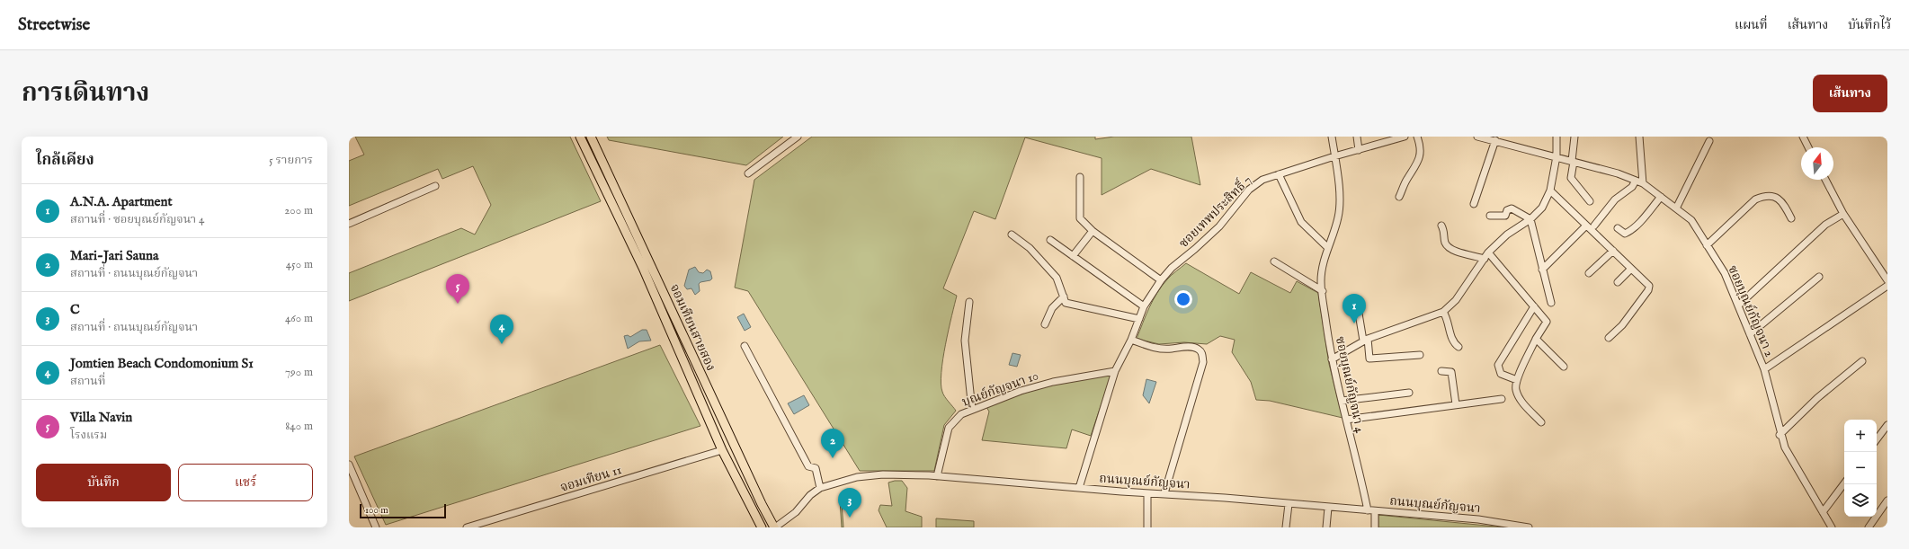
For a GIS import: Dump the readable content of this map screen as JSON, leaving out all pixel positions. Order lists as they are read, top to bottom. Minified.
{"streets":{"main road":["จอมเทียนสายสอง"],"street":["ซอยเทพประสิทธิ์ 7","ซอยบุณย์กัญจนา 2","ซอยบุณย์กัญจนา 4","บุณย์กัญจนา 10","จอมเทียน 11","ถนนบุณย์กัญจนา"]},"crossings":[["ซอยเทพประสิทธิ์ 7","ซอยบุณย์กัญจนา 4"],["ซอยเทพประสิทธิ์ 7","บุณย์กัญจนา 10"],["ซอยเทพประสิทธิ์ 7","ถนนบุณย์กัญจนา"],["จอมเทียนสายสอง","จอมเทียน 11"],["จอมเทียนสายสอง","ถนนบุณย์กัญจนา"],["ซอยบุณย์กัญจนา 4","ถนนบุณย์กัญจนา"],["บุณย์กัญจนา 10","ถนนบุณย์กัญจนา"]],"scale_bar":"100 m","north":"top","page":{"header":"Streetwise","nav":["แผนที่","เส้นทาง","บันทึกไว้"],"title":"การเดินทาง","buttons":["เส้นทาง",["บันทึก","แชร์"]],"heading":["ใกล้เคียง","5 รายการ"],"list":[{"mark":"1","name":"A.N.A. Apartment","note":"สถานที่ · ซอยบุณย์กัญจนา 4","value":"200 m"},{"mark":"2","name":"Mari-Jari Sauna","note":"สถานที่ · ถนนบุณย์กัญจนา","value":"450 m"},{"mark":"3","name":"C","note":"สถานที่ · ถนนบุณย์กัญจนา","value":"460 m"},{"mark":"4","name":"Jomtien Beach Condomonium S1","note":"สถานที่","value":"790 m"},{"mark":"5","name":"Villa Navin","note":"โรงแรม","value":"840 m"}],"pins":["5","1","4","2","3"],"map_buttons":["+","−"],"scale":"100 m"}}
